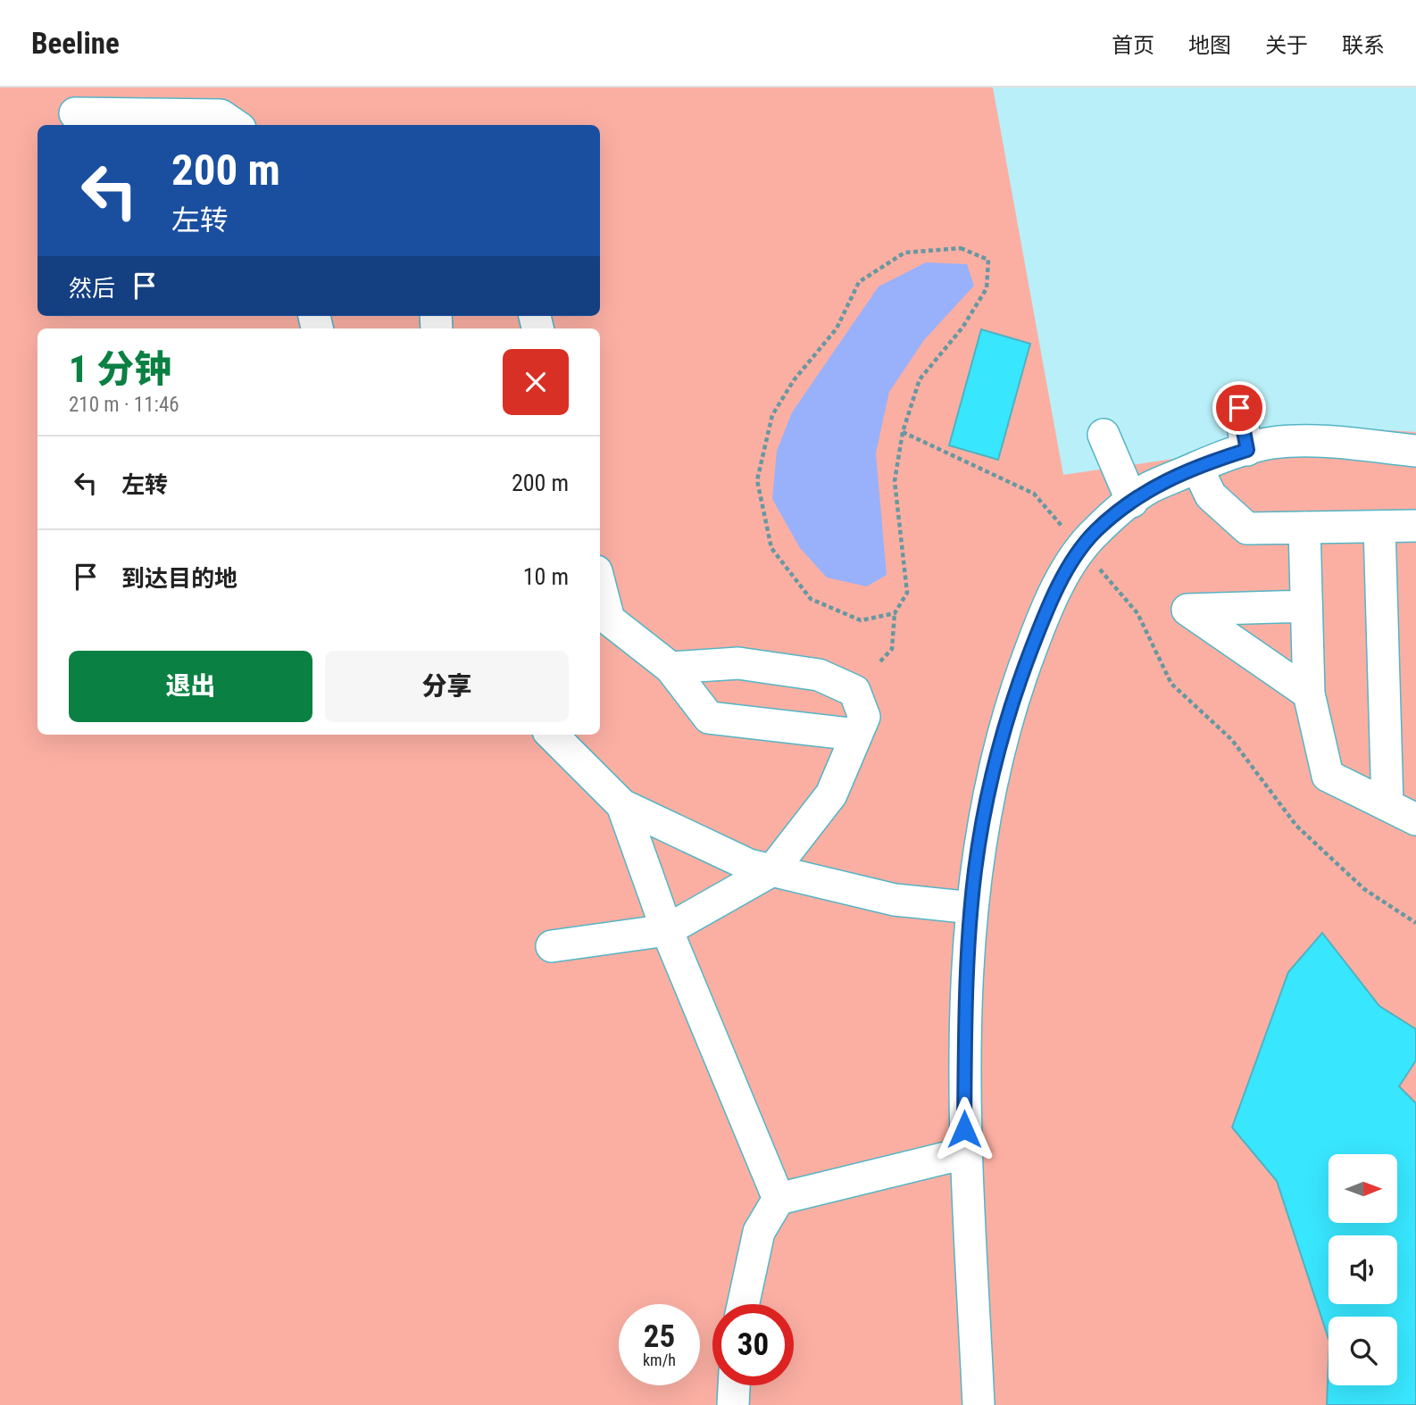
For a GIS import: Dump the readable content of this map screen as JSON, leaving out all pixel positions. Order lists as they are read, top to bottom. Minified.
{"north":"right","page":{"header":"Beeline","nav":["首页","地图","关于","联系"],"turn":["200 m","左转"],"then":"然后","heading":["1 分钟","210 m · 11:46"],"list":[{"name":"左转","value":"200 m"},{"name":"到达目的地","value":"10 m"}],"buttons":["退出","分享"],"speed":"25 km/h","limit":"30"}}
